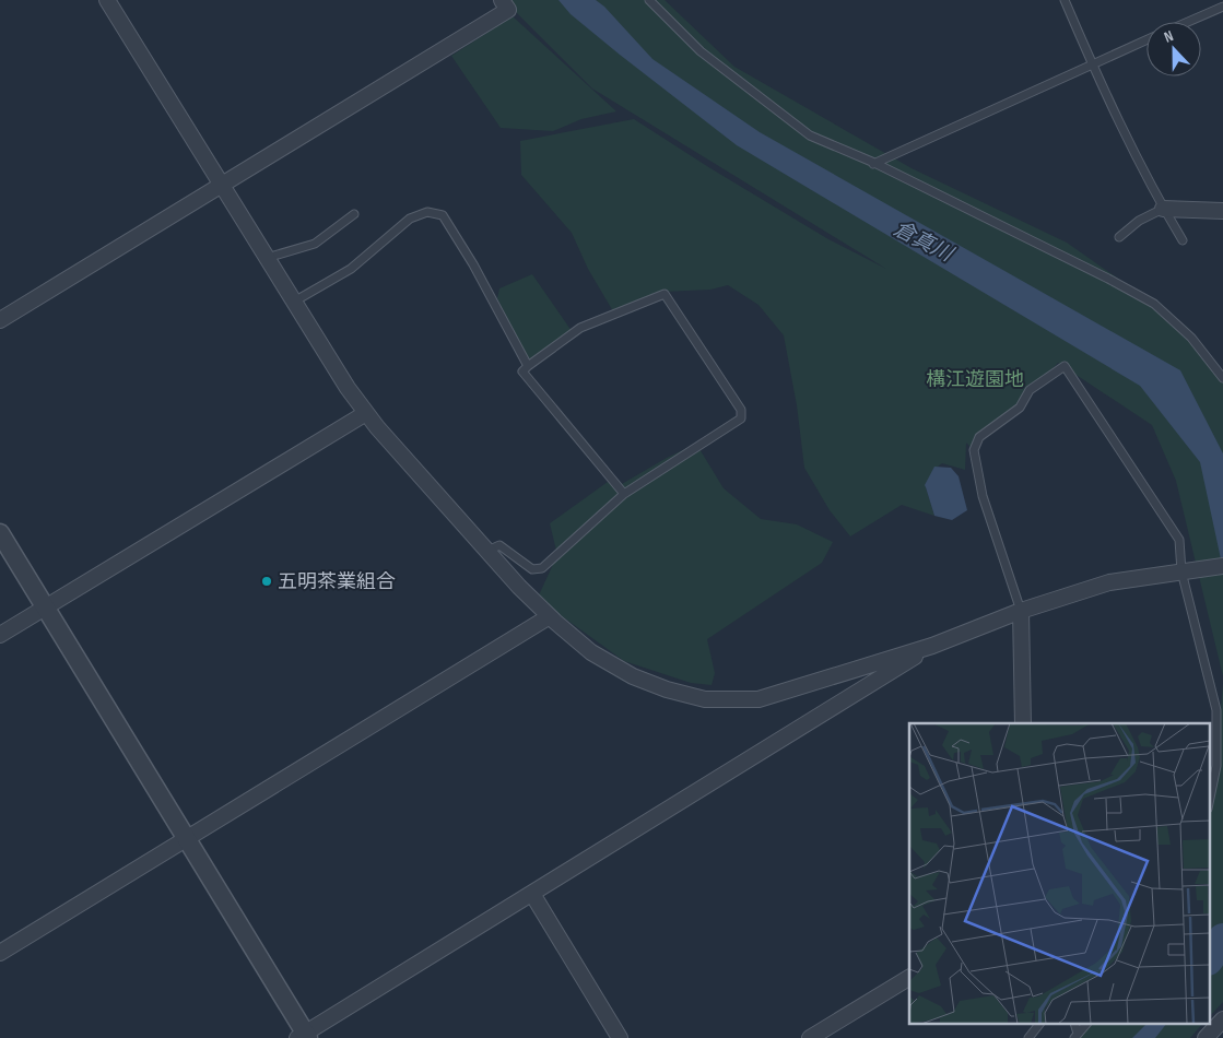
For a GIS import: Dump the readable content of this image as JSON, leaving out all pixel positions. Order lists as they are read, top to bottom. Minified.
{"water":["倉真川"],"parks":["構江遊園地"],"places":["五明茶業組合"],"north":"top"}
